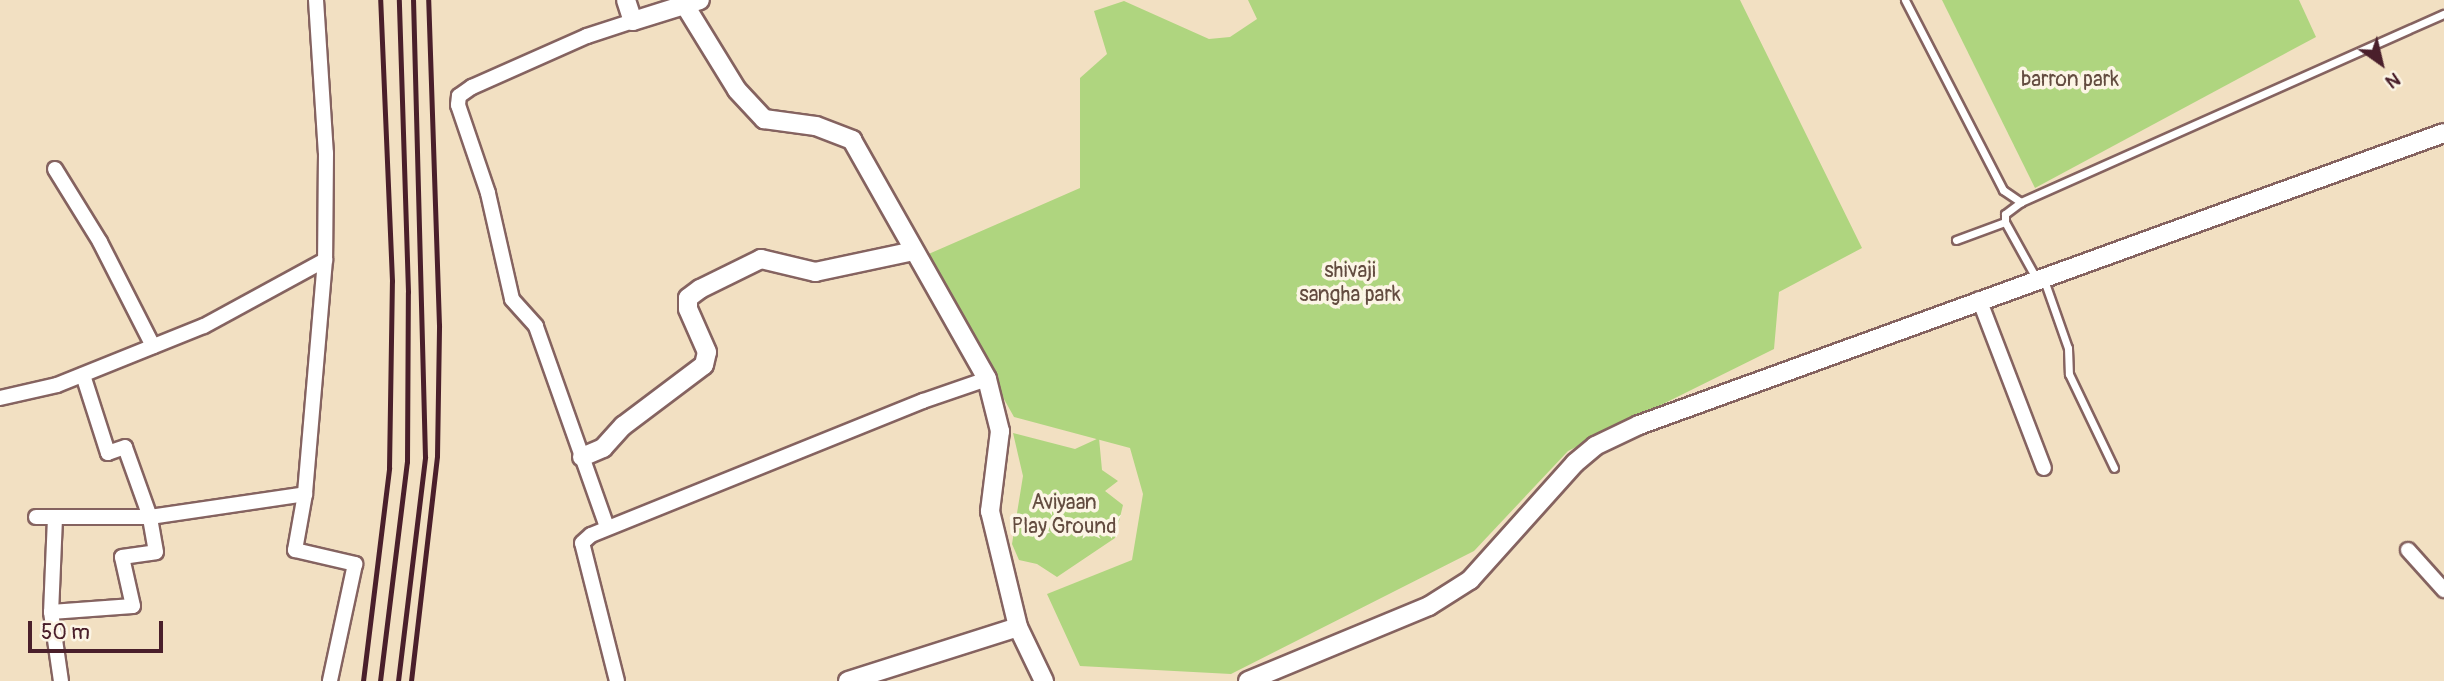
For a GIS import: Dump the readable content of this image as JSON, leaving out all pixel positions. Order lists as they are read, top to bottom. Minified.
{"parks":["barron park","shivaji sangha park","Aviyaan Play Ground"],"scale_bar":"50 m","north":"bottom right"}
